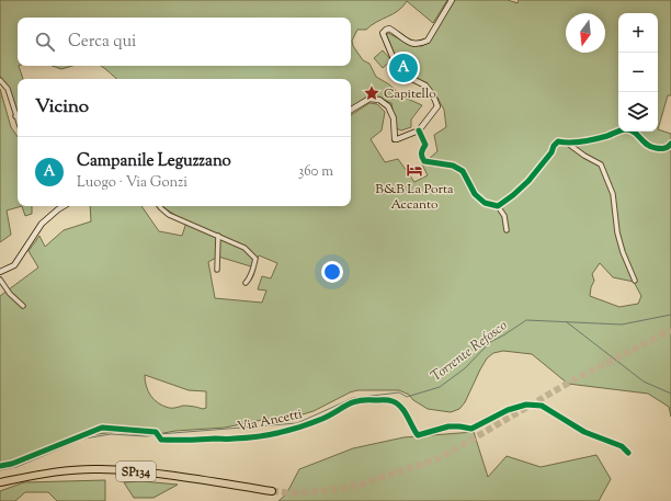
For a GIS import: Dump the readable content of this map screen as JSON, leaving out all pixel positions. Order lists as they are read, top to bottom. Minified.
{"streets":{"highway":["SP134"],"street":["Via Ancetti"]},"water":["Torrente Refosco"],"places":{"place":["Capitello"],"hotel":["B&B La Porta Accanto"]},"north":"bottom","page":{"map_buttons":["+","−"],"search":"Cerca qui","pins":"A","heading":"Vicino","list":[{"mark":"A","name":"Campanile Leguzzano","note":"Luogo · Via Gonzi","value":"360 m"}]}}
